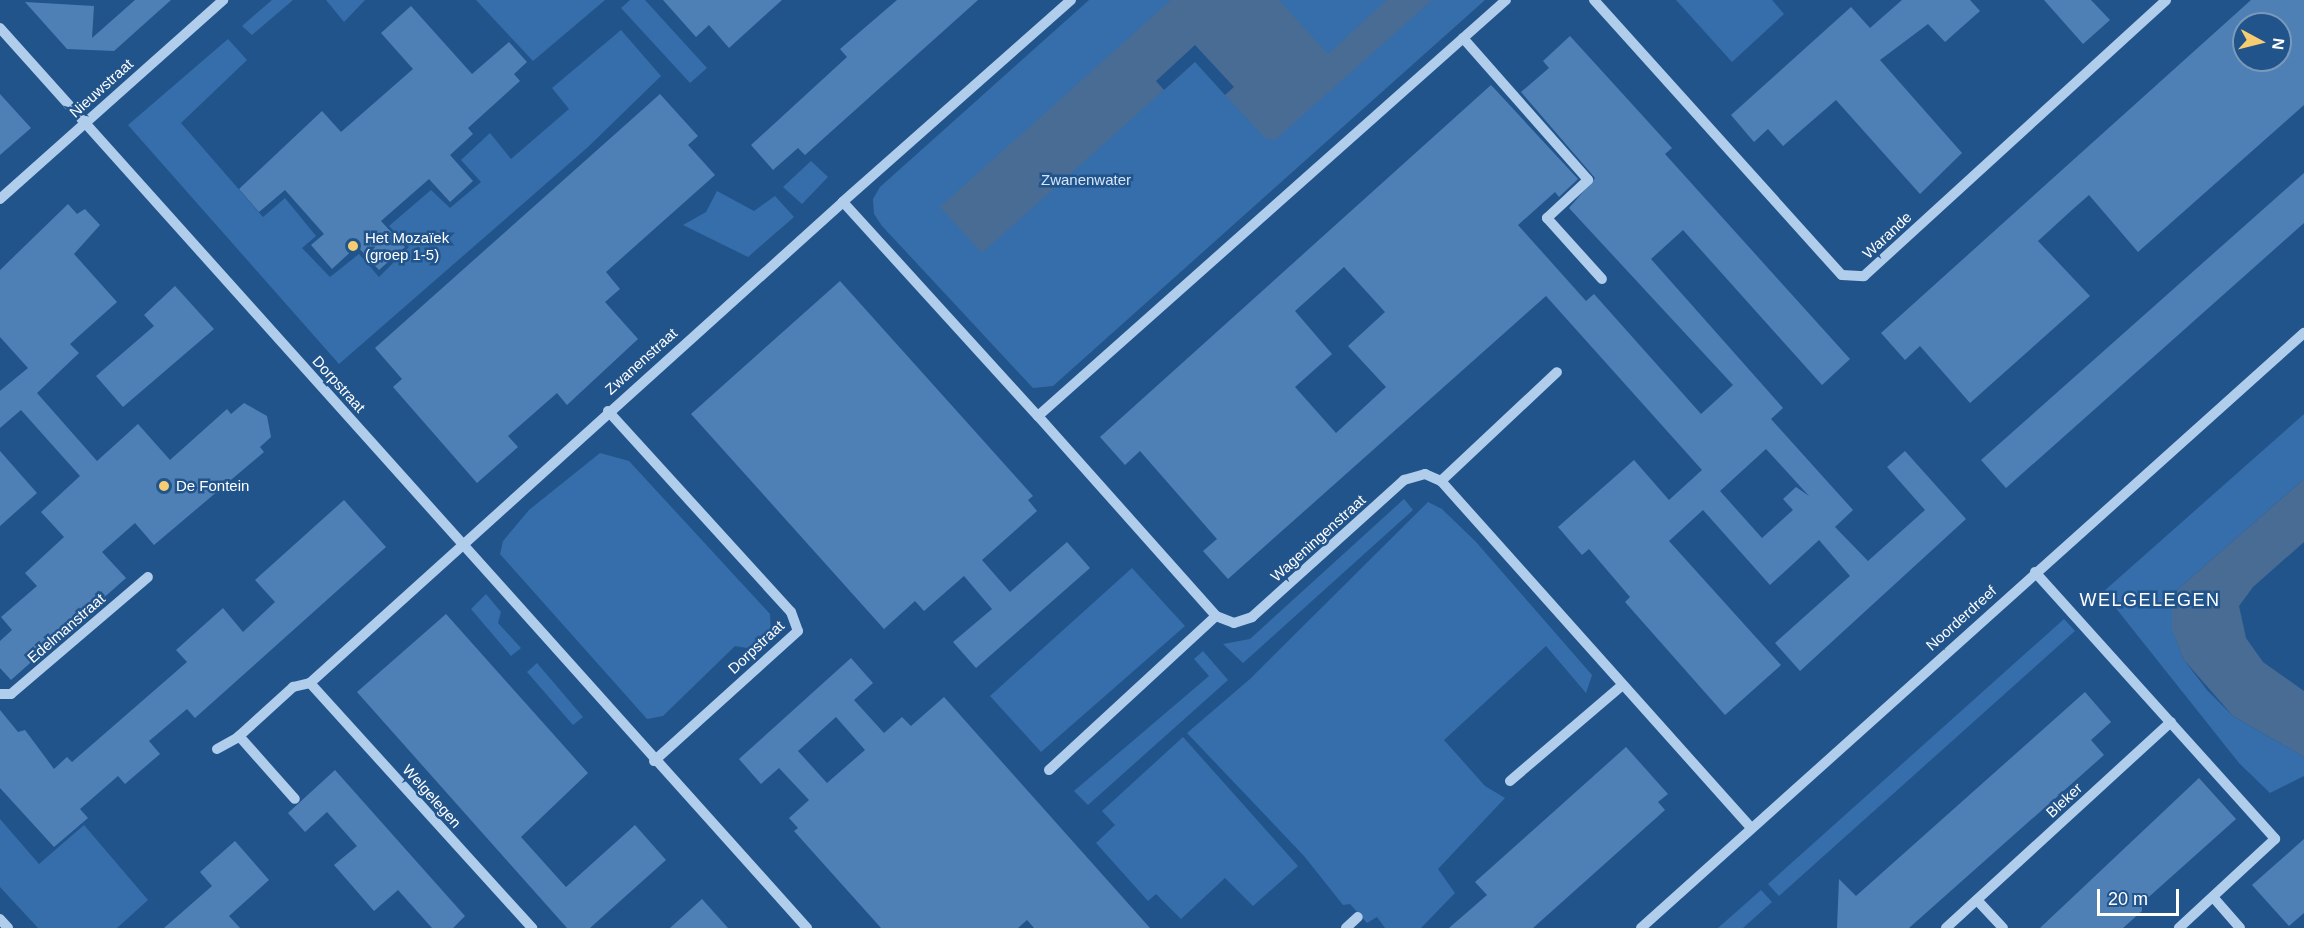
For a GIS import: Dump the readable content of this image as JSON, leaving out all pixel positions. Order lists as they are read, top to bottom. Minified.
{"streets":{"street":["Nieuwstraat","Warande","Zwanenstraat","Dorpstraat","Wageningenstraat","Noorderdreef","Edelmanstraat","Welgelegen","Bleker"]},"crossings":[["Nieuwstraat","Dorpstraat"],["Zwanenstraat","Dorpstraat"]],"districts":["WELGELEGEN"],"parks":["Zwanenwater"],"places":["Het Mozaïek (groep 1-5)","De Fontein"],"scale_bar":"20 m","north":"right"}
